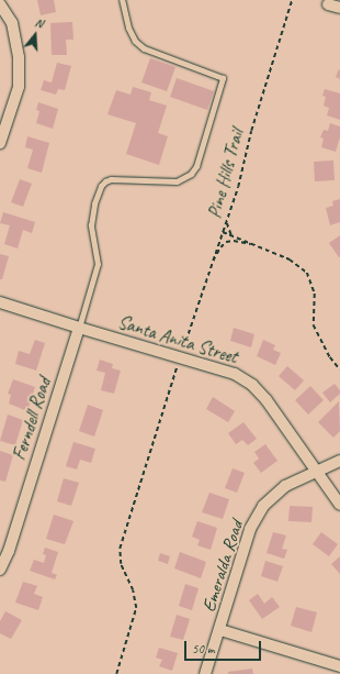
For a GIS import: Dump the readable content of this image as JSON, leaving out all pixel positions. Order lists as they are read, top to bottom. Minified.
{"streets":{"street":["Santa Anita Street","Ferndell Road","Emeralda Road"],"path":["Pine Hills Trail"]},"crossings":[["Santa Anita Street","Ferndell Road"],["Santa Anita Street","Emeralda Road"]],"scale_bar":"50 m","north":"top"}
